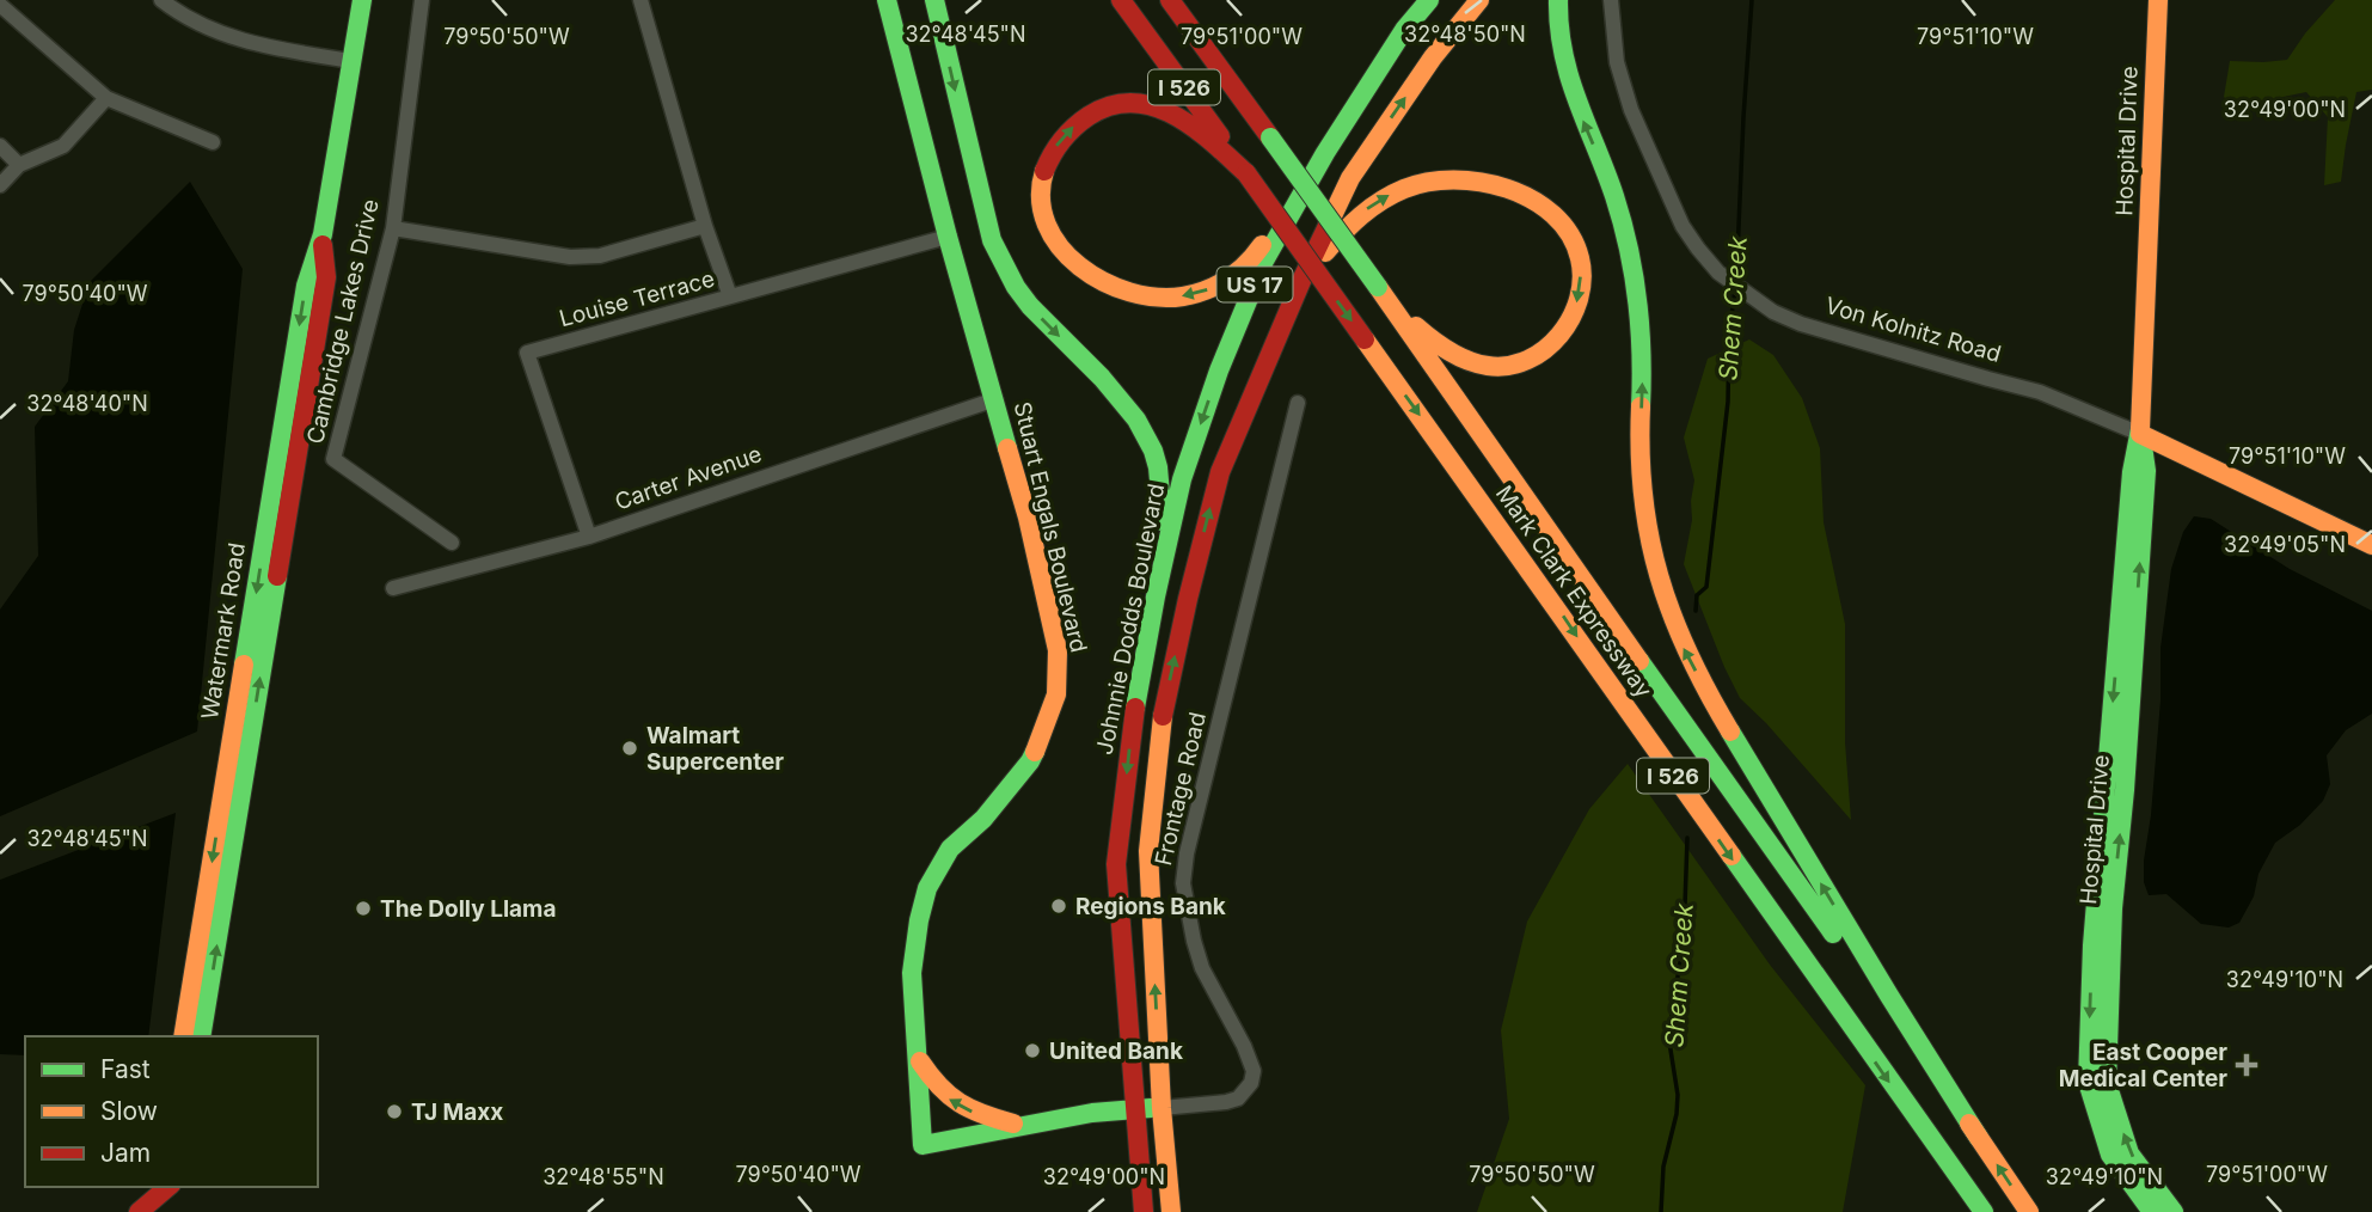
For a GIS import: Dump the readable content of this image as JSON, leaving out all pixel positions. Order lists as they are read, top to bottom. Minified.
{"streets":{"main road":["I 526","Hospital Drive","US 17","Von Kolnitz Road","Stuart Engals Boulevard","Mark Clark Expressway","Johnnie Dodds Boulevard","Watermark Road"],"street":["Louise Terrace","Cambridge Lakes Drive","Carter Avenue","Frontage Road"]},"crossings":[["Hospital Drive","Von Kolnitz Road"],["US 17","Stuart Engals Boulevard"],["US 17","Johnnie Dodds Boulevard"],["US 17","Frontage Road"],["Louise Terrace","Carter Avenue"],["Louise Terrace","Stuart Engals Boulevard"],["Carter Avenue","Stuart Engals Boulevard"],["Stuart Engals Boulevard","Johnnie Dodds Boulevard"],["Stuart Engals Boulevard","Frontage Road"]],"water":["Shem Creek"],"places":{"other":["Walmart Supercenter","Regions Bank","The Dolly Llama","United Bank","TJ Maxx"],"health":["East Cooper Medical Center"]},"legend":["Fast","Slow","Jam"],"coordinates":["32°48'45\"N","32°48'50\"N","79°50'50\"W","79°51'00\"W","79°51'10\"W","32°49'00\"N","79°50'40\"W","32°48'40\"N","32°49'05\"N","32°49'10\"N","32°48'55\"N"]}
